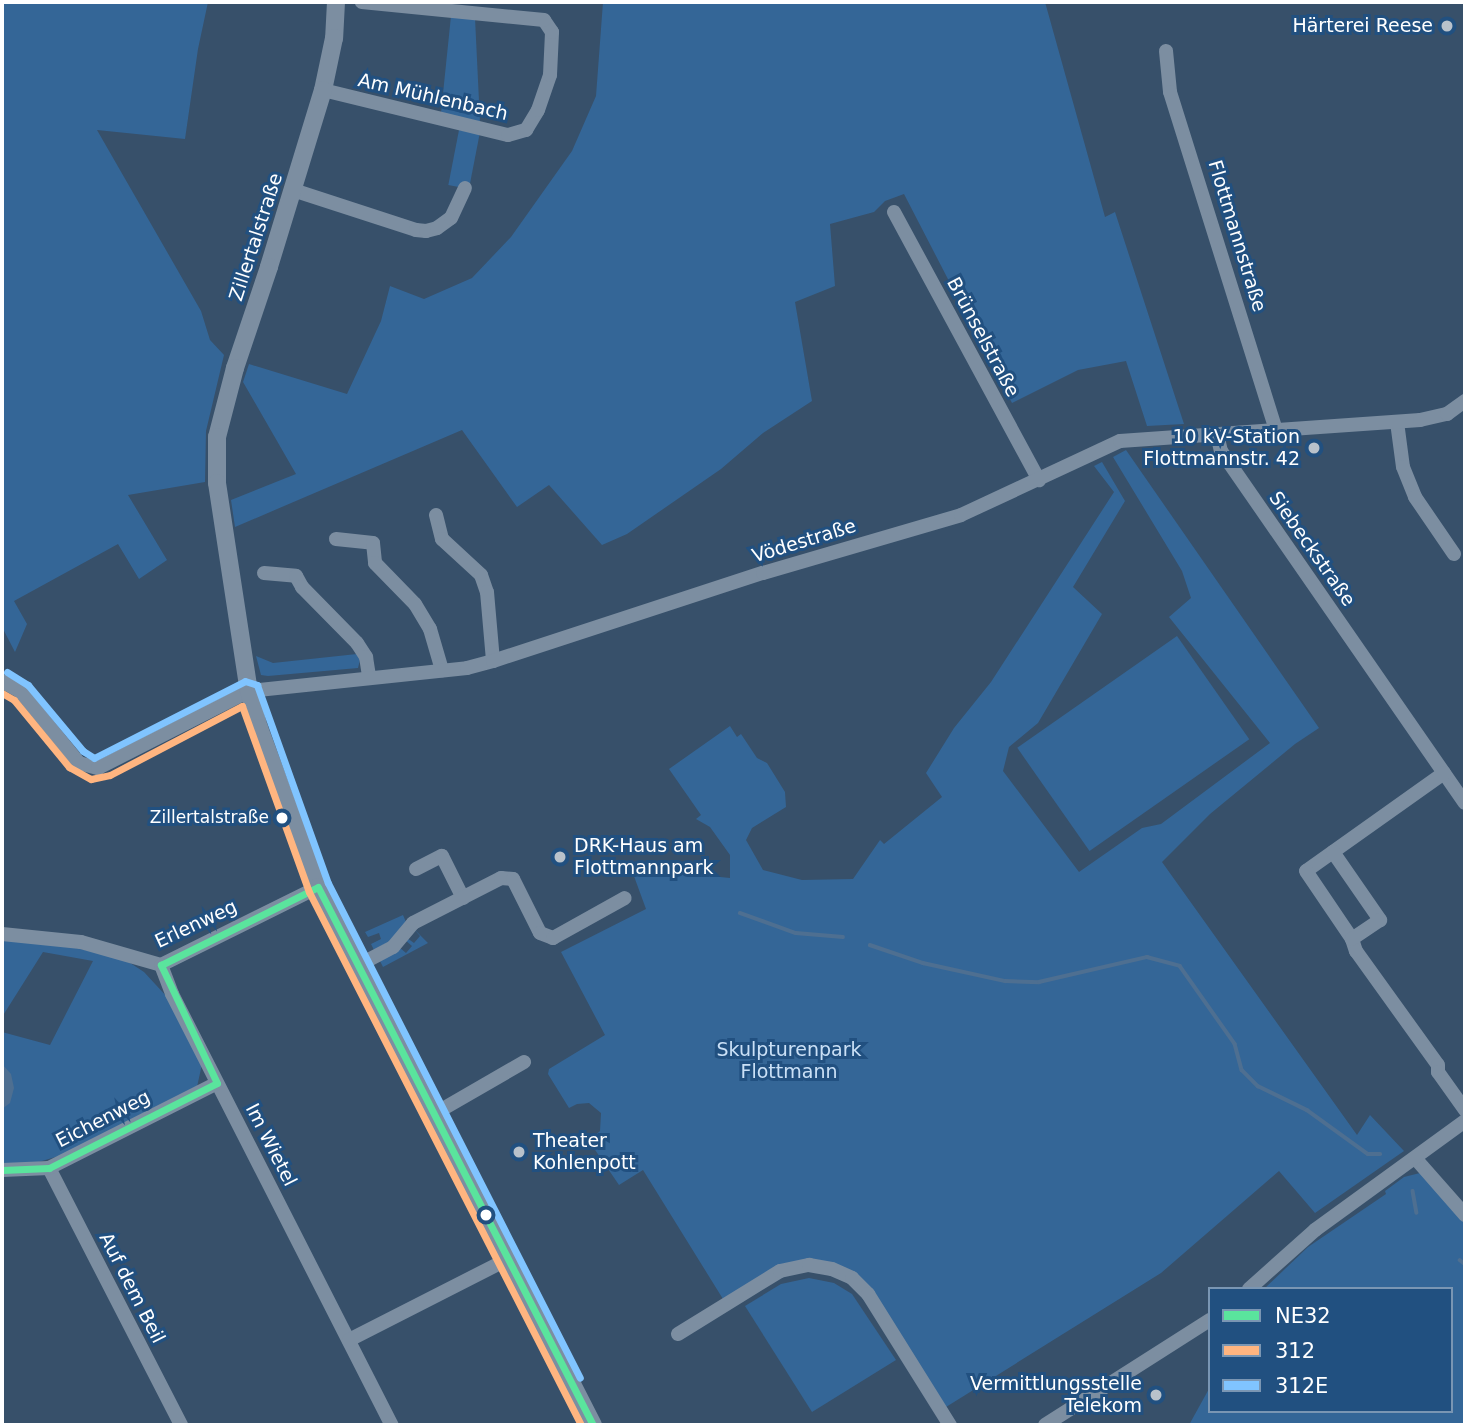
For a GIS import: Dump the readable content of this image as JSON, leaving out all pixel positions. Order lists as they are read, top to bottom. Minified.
{"streets":{"street":["Am Mühlenbach","Flottmannstraße","Zillertalstraße","Brünselstraße","Vödestraße","Siebeckstraße","Erlenweg","Eichenweg","Im Wietel","Auf dem Beil"]},"crossings":[["Am Mühlenbach","Zillertalstraße"],["Zillertalstraße","Vödestraße"],["Brünselstraße","Vödestraße"],["Vödestraße","Siebeckstraße"],["Erlenweg","Im Wietel"],["Eichenweg","Im Wietel"],["Eichenweg","Auf dem Beil"]],"parks":["Skulpturenpark Flottmann"],"places":["Härterei Reese","10 kV-Station Flottmannstr. 42","Zillertalstraße","DRK-Haus am Flottmannpark","Theater Kohlenpott","Vermittlungsstelle Telekom"],"lines":["transit line 312E","transit line 312","transit line NE32"],"legend":["NE32","312","312E"]}
